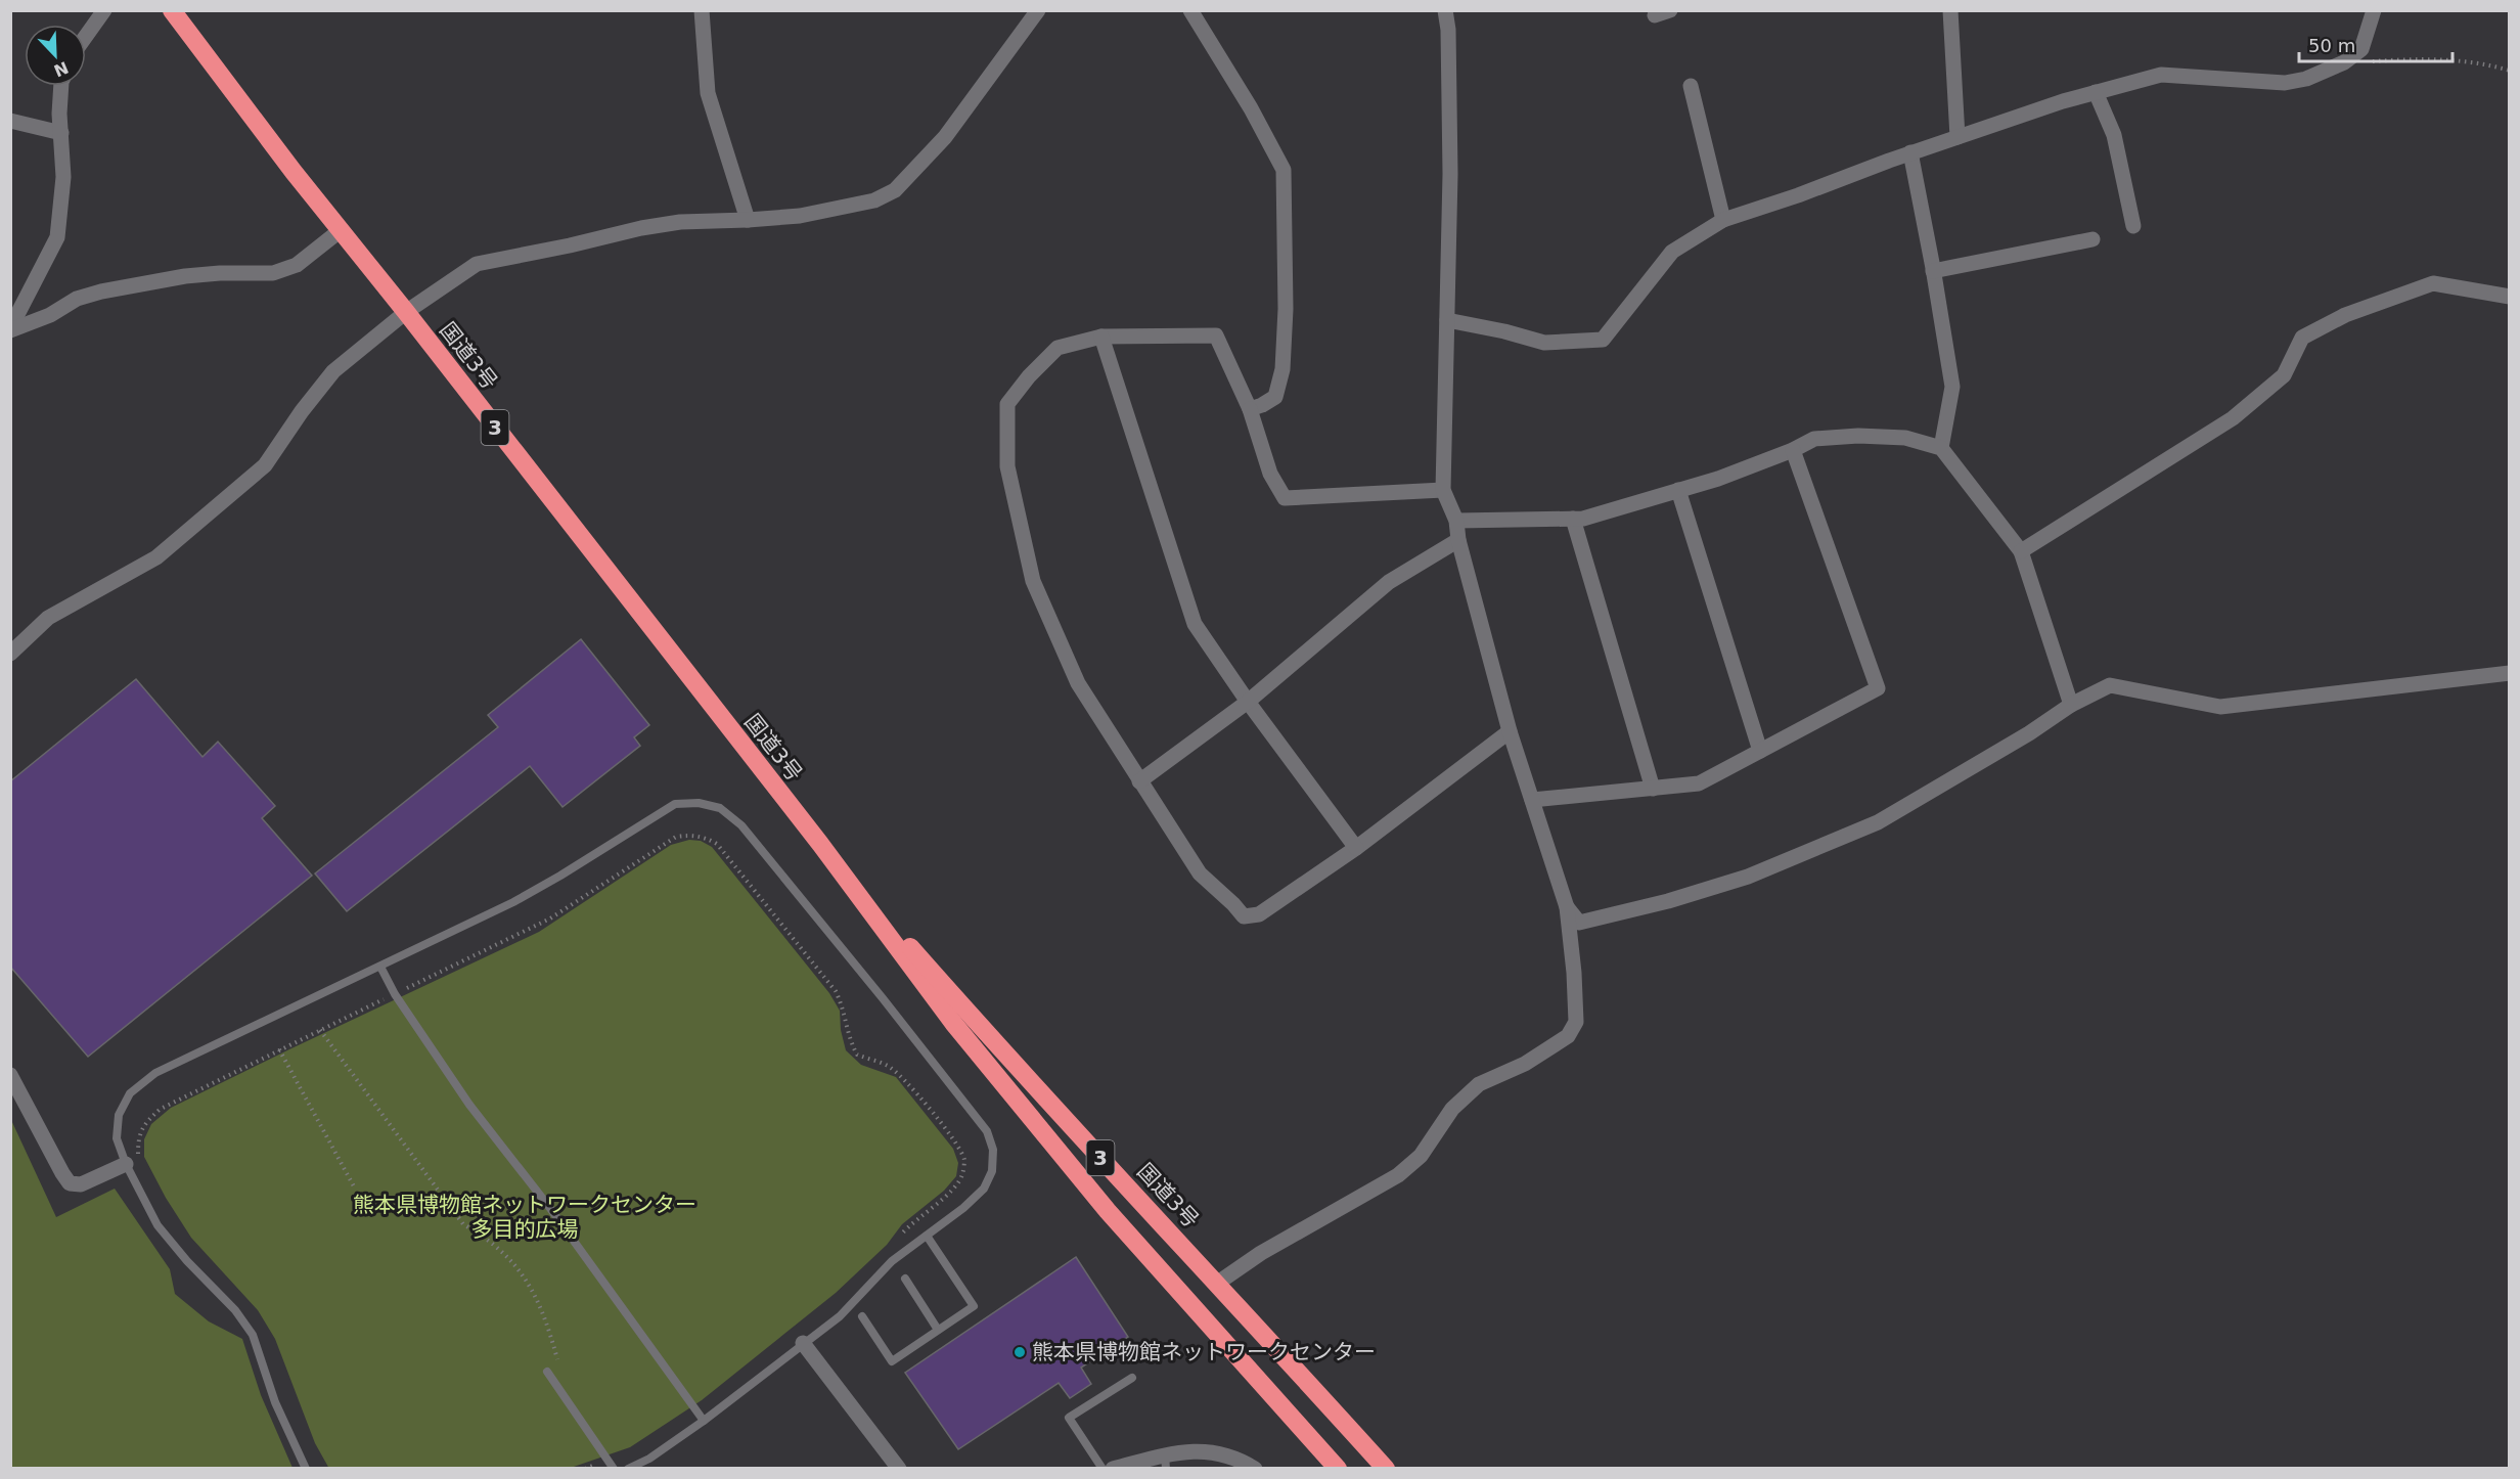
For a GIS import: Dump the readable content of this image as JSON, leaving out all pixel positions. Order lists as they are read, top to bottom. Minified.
{"streets":{"highway":["国道3号","3"]},"parks":["熊本県博物館ネットワークセンター 多目的広場"],"places":["熊本県博物館ネットワークセンター"],"scale_bar":"50 m","north":"bottom right"}
